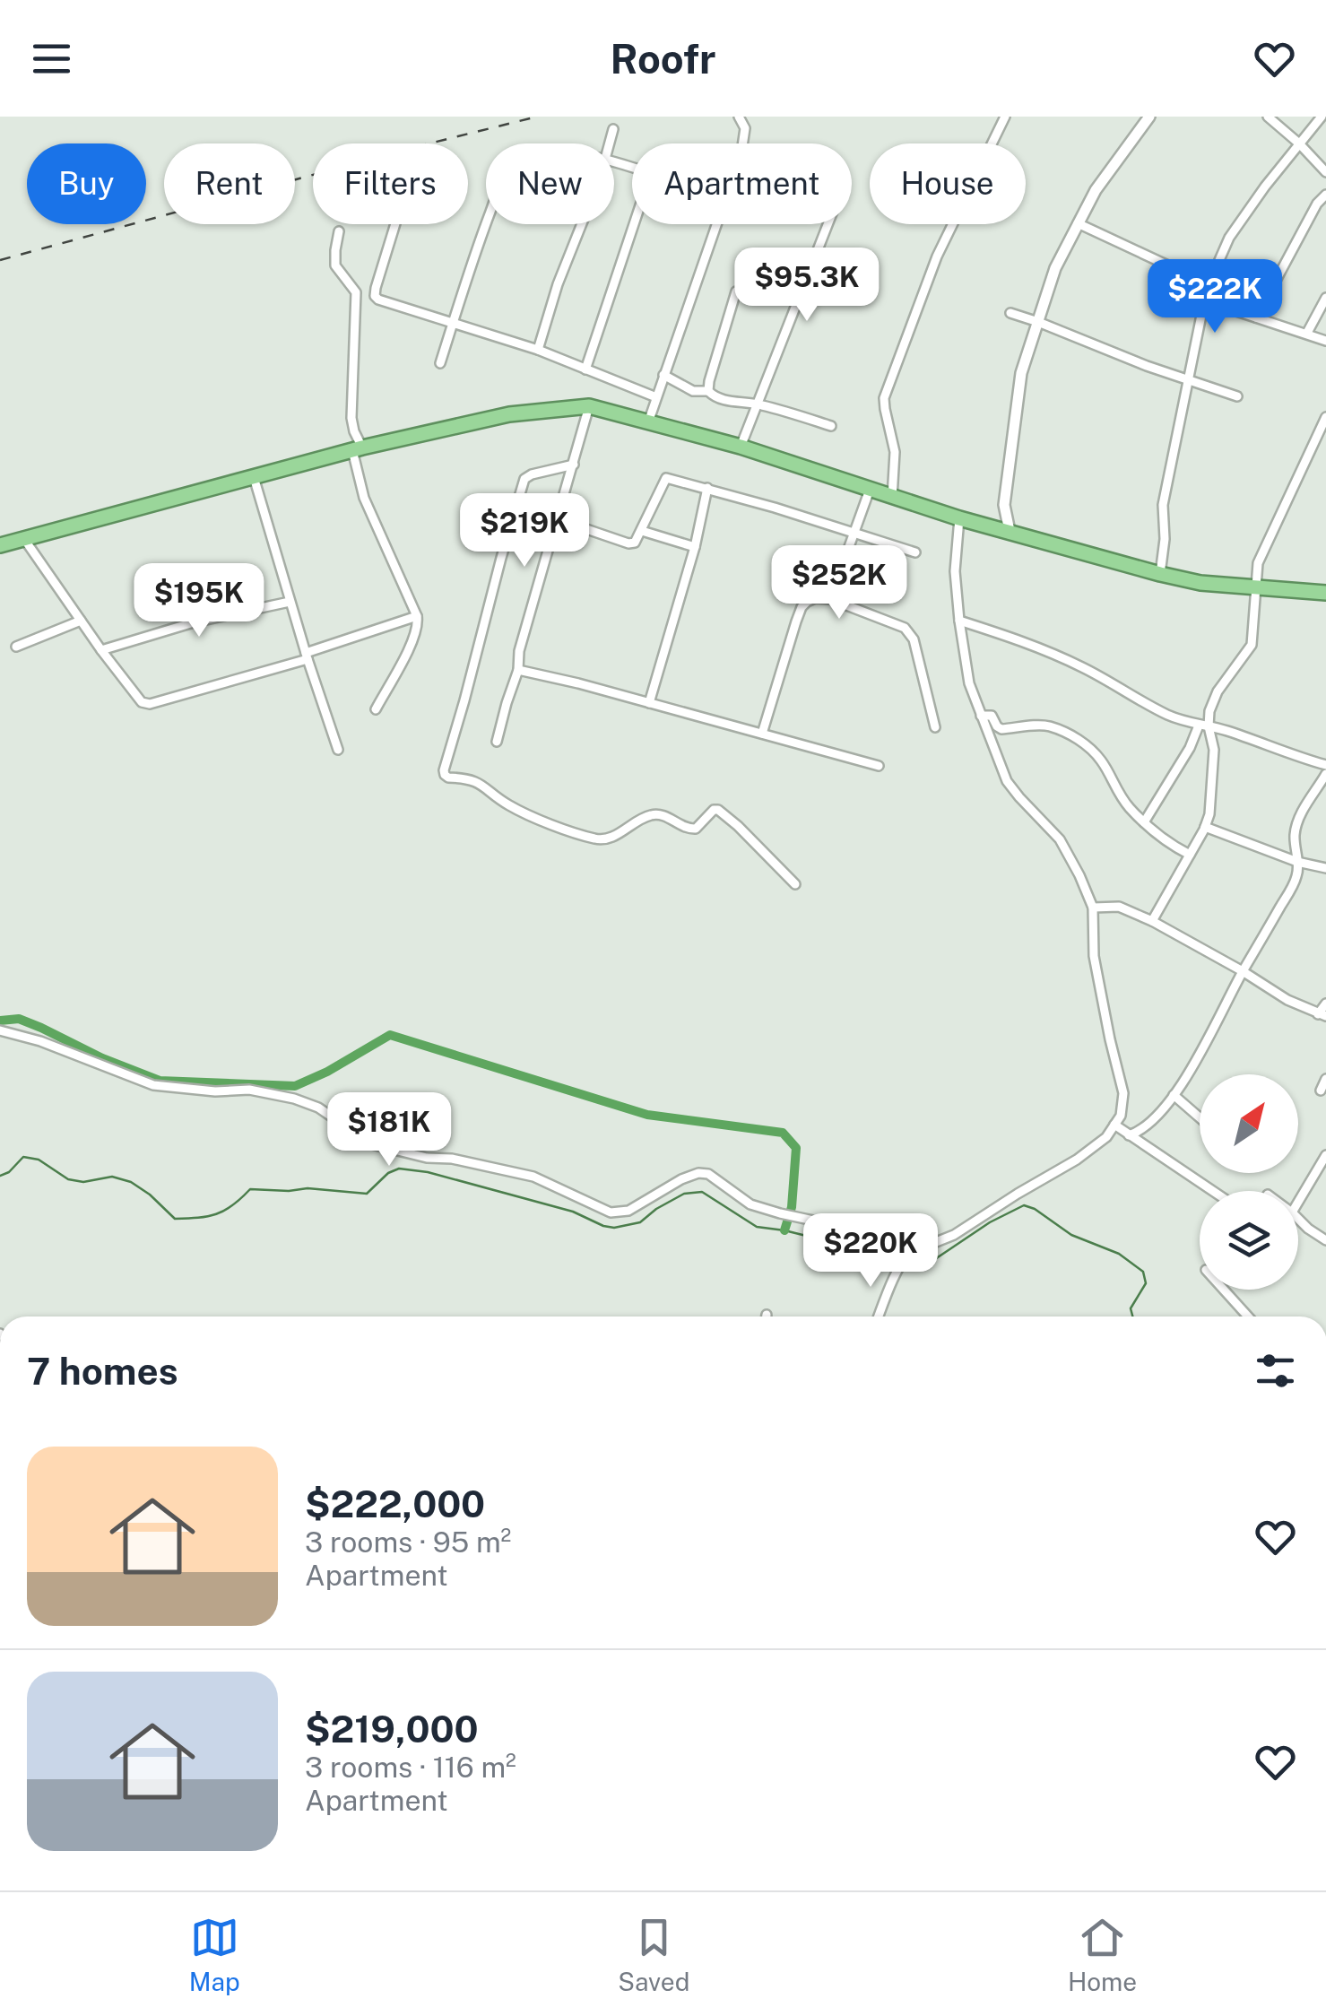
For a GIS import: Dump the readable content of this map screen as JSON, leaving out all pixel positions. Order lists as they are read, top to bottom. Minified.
{"north":"top right","page":{"header":"Roofr","chip":["Buy","Rent","Filters","New","Apartment","House"],"price":["$95.3K","$222K","$219K","$252K","$195K","$181K","$220K"],"heading":"7 homes","list":[{"name":"$222,000","note":"3 rooms · 95 m² · Apartment"},{"name":"$219,000","note":"3 rooms · 116 m² · Apartment"}],"tabs":["Map","Saved","Home"]}}
